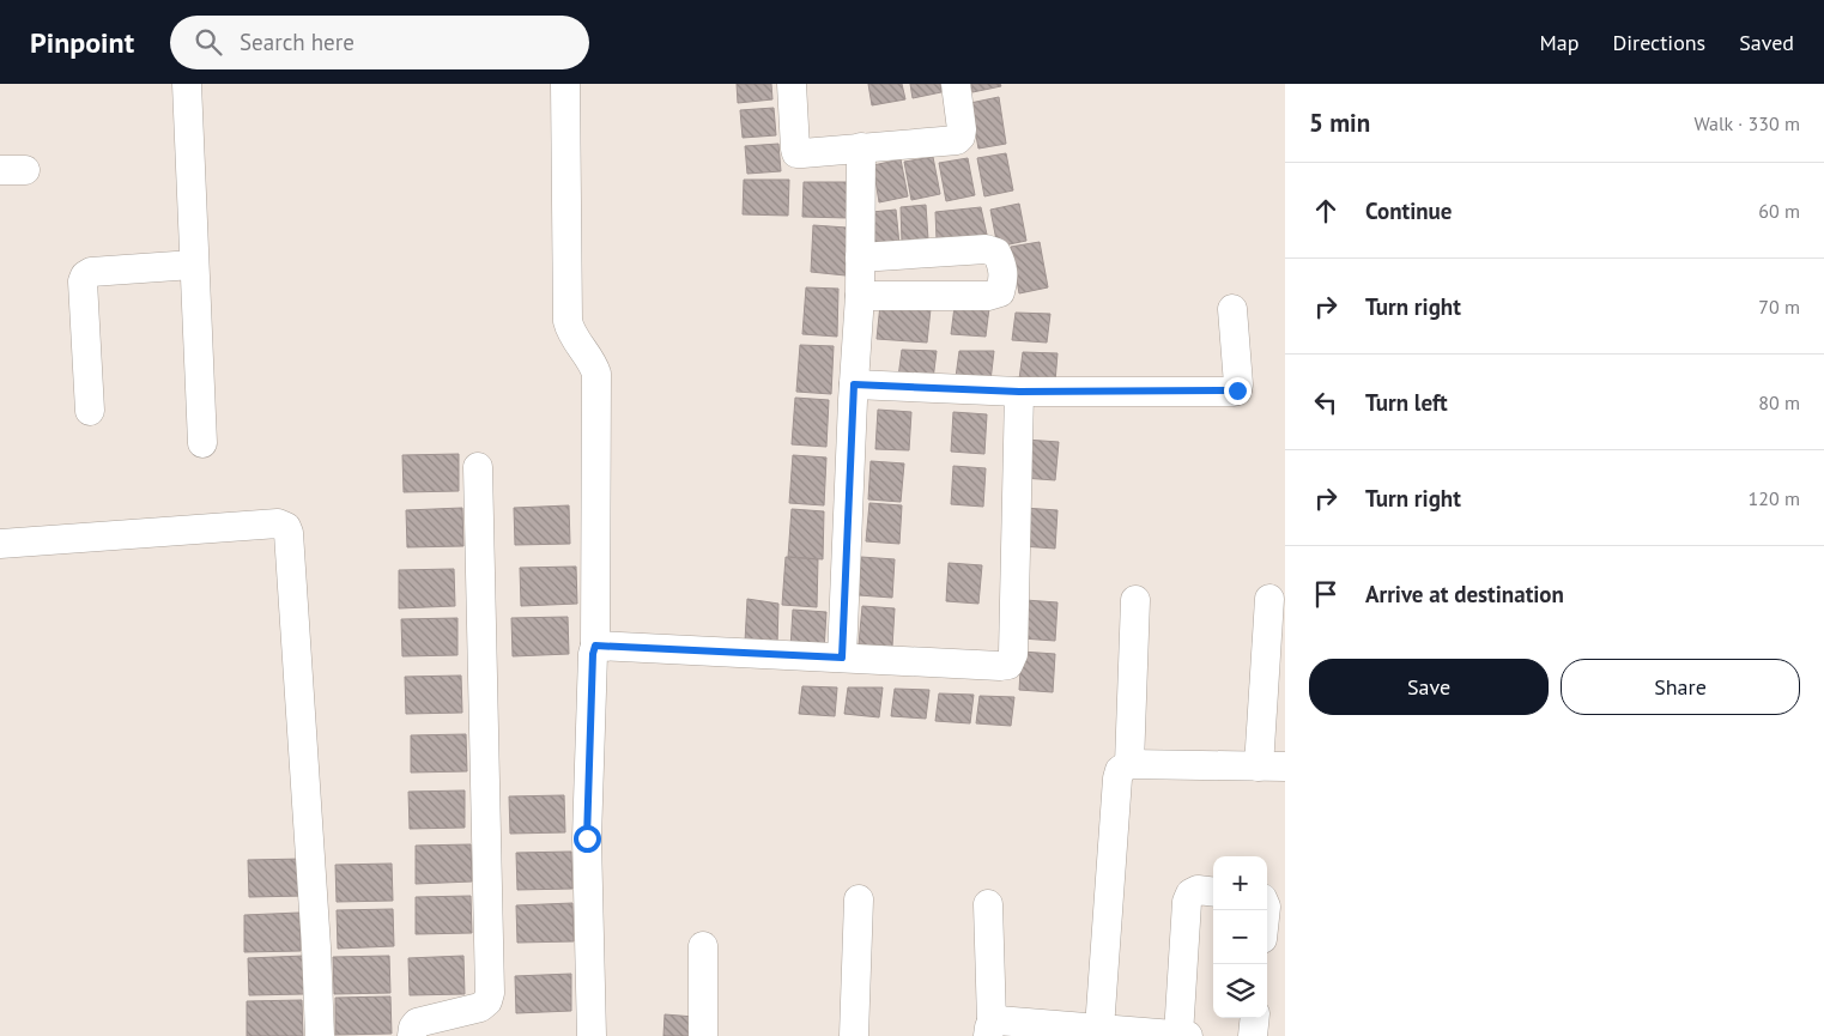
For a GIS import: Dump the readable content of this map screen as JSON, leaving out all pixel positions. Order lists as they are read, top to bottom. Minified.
{"page":{"header":"Pinpoint","search":"Search here","nav":["Map","Directions","Saved"],"heading":["5 min","Walk · 330 m"],"list":[["Continue","60 m"],["Turn right","70 m"],["Turn left","80 m"],["Turn right","120 m"],"Arrive at destination"],"buttons":["Save","Share"],"map_buttons":["+","−"]}}
